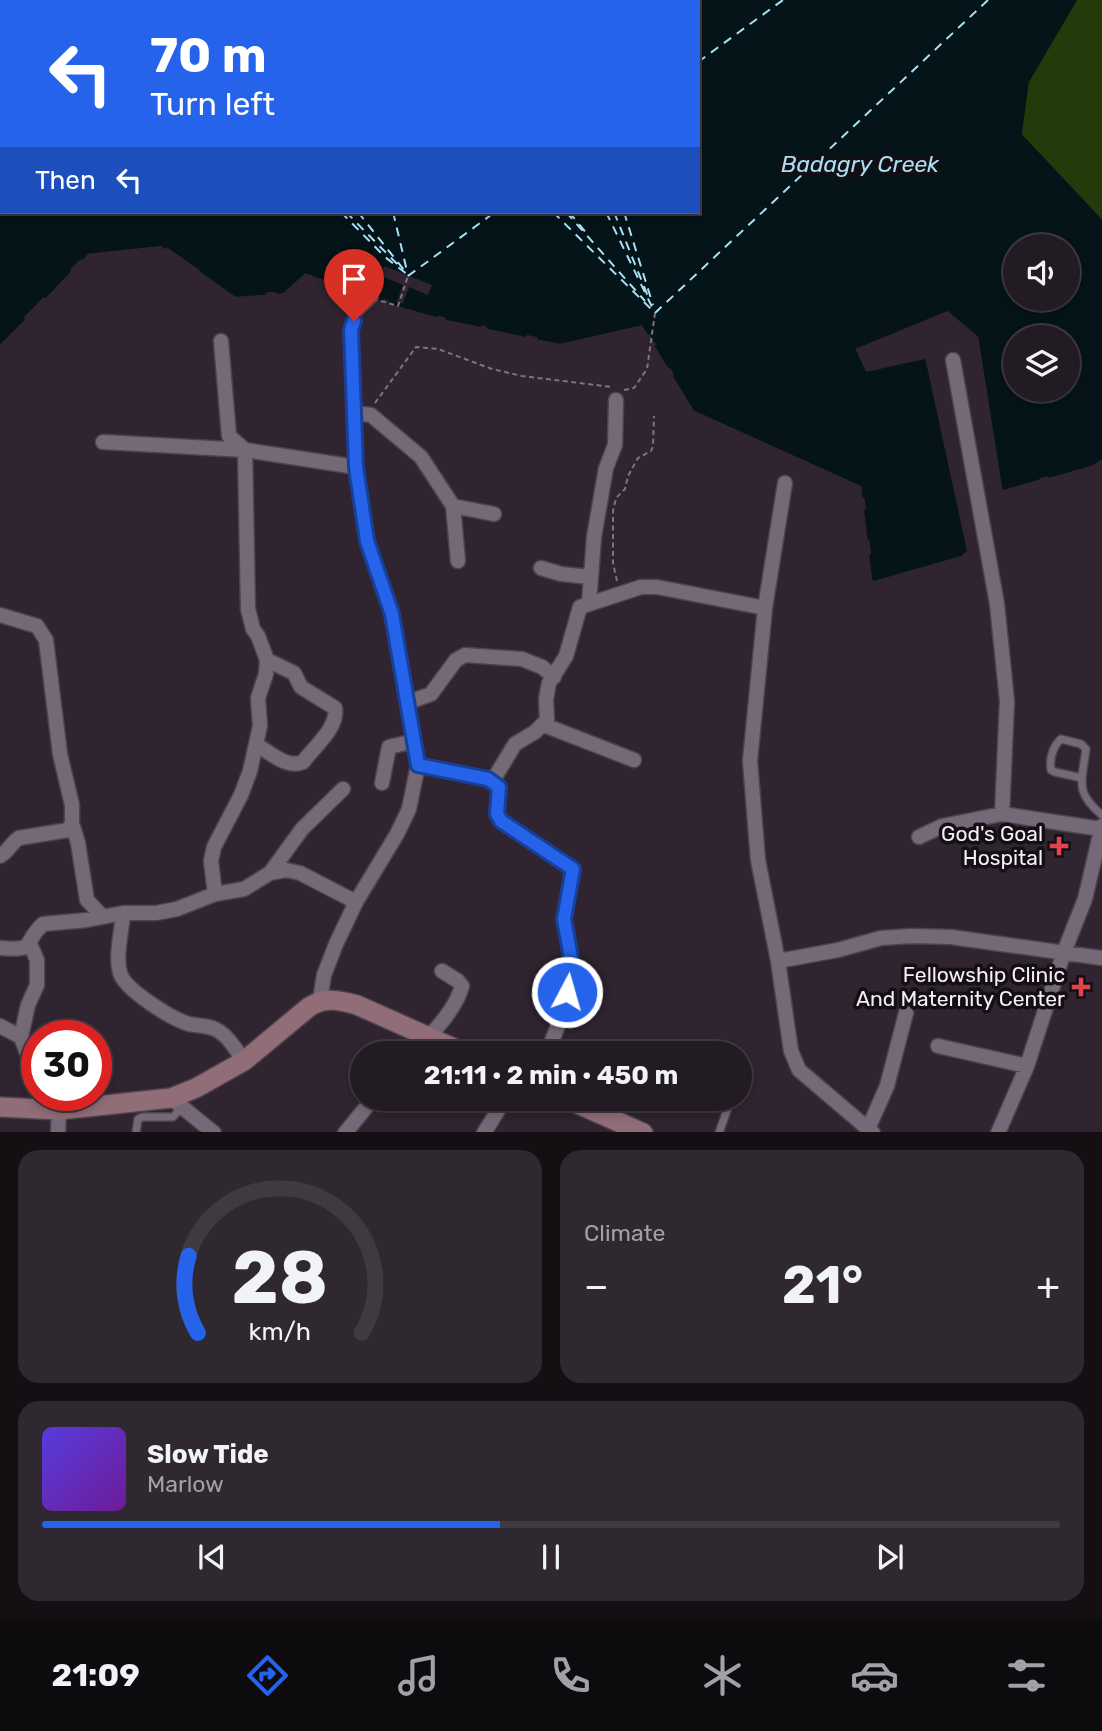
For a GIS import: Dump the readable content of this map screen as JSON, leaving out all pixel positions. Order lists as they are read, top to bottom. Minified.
{"water":["Badagry Creek"],"places":{"health":["God's Goal Hospital","Fellowship Clinic And Maternity Center"]},"page":{"turn":["70 m","Turn left"],"then":"Then","limit":"30","trip":"21:11 · 2 min · 450 m","tile":"Climate","heat":["−","21°","+"],"song":["Slow Tide","Marlow"],"tabs":"21:09","gauge":["28","km/h"]}}
